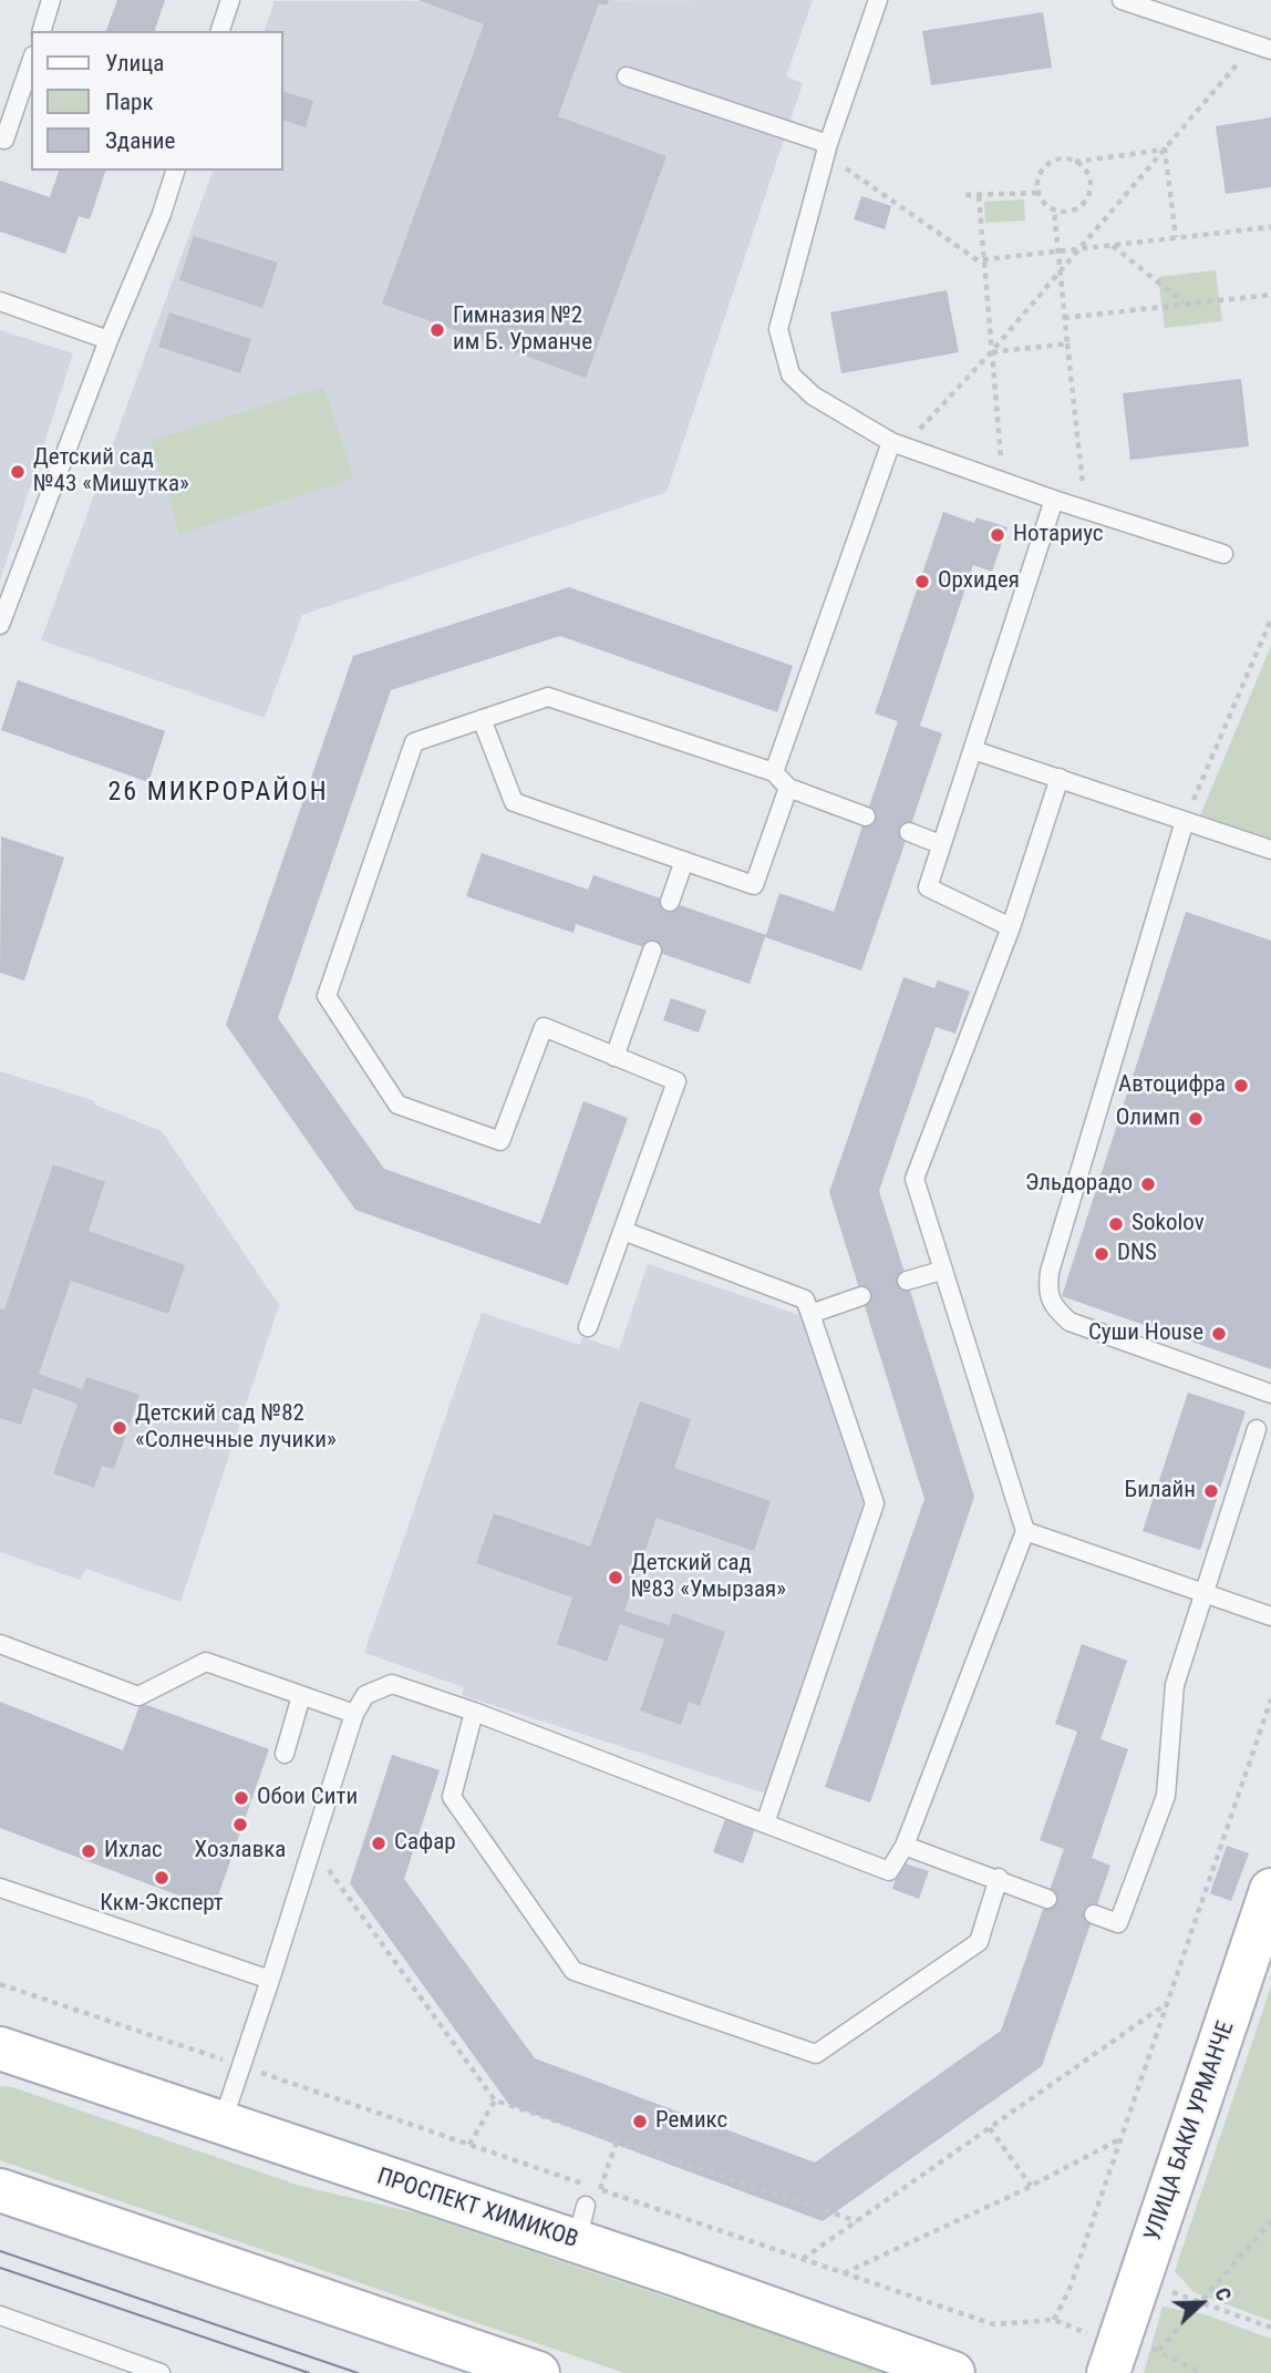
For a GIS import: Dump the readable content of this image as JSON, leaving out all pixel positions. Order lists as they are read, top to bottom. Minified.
{"streets":{"main road":["УЛИЦА БАКИ УРМАНЧЕ","ПРОСПЕКТ ХИМИКОВ"]},"districts":["26 МИКРОРАЙОН"],"places":["Гимназия №2 им Б. Урманче","Детский сад №43 «Мишутка»","Нотариус","Орхидея","Автоцифра","Олимп","Эльдорадо","Sokolov","DNS","Суши House","Детский сад №82 «Солнечные лучики»","Билайн","Детский сад №83 «Умырзая»","Обои Сити","Хозлавка","Сафар","Ихлас","Ккм-Эксперт","Ремикс"],"legend":["Улица","Парк","Здание"],"north":"right"}
